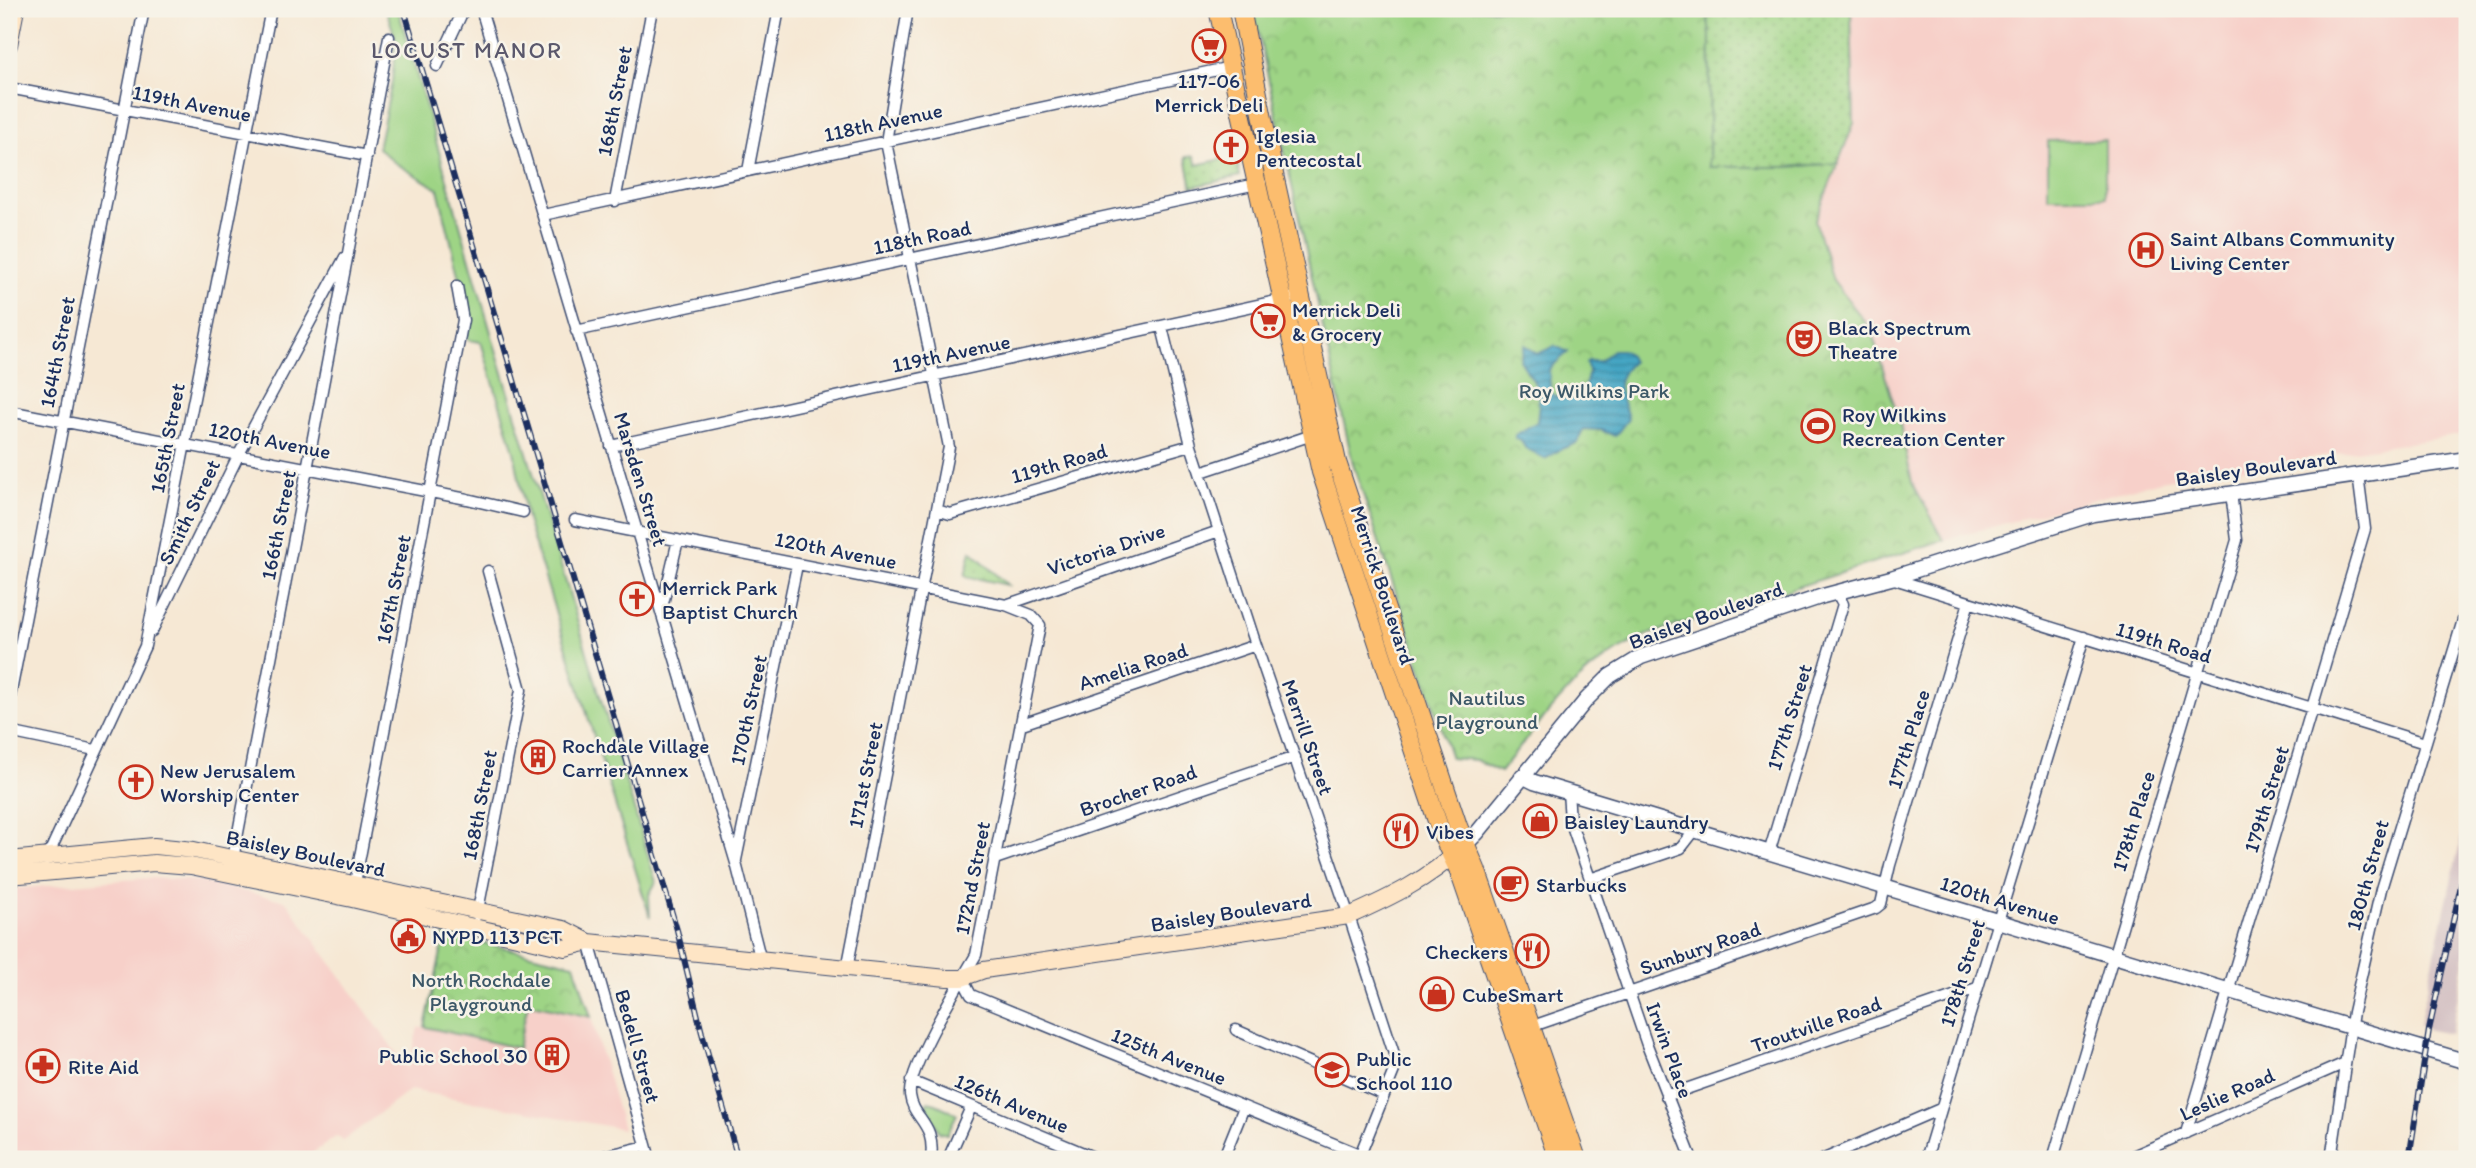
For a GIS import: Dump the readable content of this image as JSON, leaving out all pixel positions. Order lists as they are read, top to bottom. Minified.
{"streets":{"main road":["Baisley Boulevard","Merrick Boulevard"],"street":["168th Street","119th Avenue","118th Avenue","118th Road","164th Street","165th Street","120th Avenue","119th Road","Marsden Street","Smith Street","166th Street","Victoria Drive","167th Street","Amelia Road","170th Street","177th Street","Merrill Street","177th Place","171st Street","Brocher Road","179th Street","178th Place","180th Street","172nd Street","Sunbury Road","178th Street","Troutville Road","Bedell Street","Irwin Place","125th Avenue","Leslie Road","126th Avenue"]},"crossings":[["168th Street","118th Avenue"],["168th Street","Baisley Boulevard"],["119th Avenue","164th Street"],["119th Avenue","165th Street"],["119th Avenue","Marsden Street"],["119th Avenue","166th Street"],["119th Avenue","Merrick Boulevard"],["119th Avenue","Merrill Street"],["119th Avenue","171st Street"],["118th Avenue","Marsden Street"],["118th Avenue","Merrick Boulevard"],["118th Avenue","171st Street"],["118th Road","Marsden Street"],["118th Road","Merrick Boulevard"],["118th Road","171st Street"],["164th Street","120th Avenue"],["165th Street","120th Avenue"],["165th Street","Baisley Boulevard"],["165th Street","Smith Street"],["120th Avenue","Baisley Boulevard"],["120th Avenue","Marsden Street"],["120th Avenue","Smith Street"],["120th Avenue","166th Street"],["120th Avenue","Victoria Drive"],["120th Avenue","167th Street"],["120th Avenue","170th Street"],["120th Avenue","177th Street"],["120th Avenue","177th Place"],["120th Avenue","171st Street"],["120th Avenue","179th Street"],["120th Avenue","178th Place"],["120th Avenue","180th Street"],["120th Avenue","172nd Street"],["120th Avenue","Sunbury Road"],["120th Avenue","178th Street"],["120th Avenue","Irwin Place"],["119th Road","Baisley Boulevard"],["119th Road","Merrill Street"],["119th Road","177th Place"],["119th Road","171st Street"],["119th Road","179th Street"],["119th Road","178th Place"],["119th Road","180th Street"],["119th Road","178th Street"],["Baisley Boulevard","Marsden Street"],["Baisley Boulevard","166th Street"],["Baisley Boulevard","Merrick Boulevard"],["Baisley Boulevard","167th Street"],["Baisley Boulevard","177th Street"],["Baisley Boulevard","Merrill Street"],["Baisley Boulevard","171st Street"],["Baisley Boulevard","179th Street"],["Baisley Boulevard","178th Place"],["Baisley Boulevard","172nd Street"],["Baisley Boulevard","Bedell Street"],["Baisley Boulevard","125th Avenue"],["Marsden Street","170th Street"],["Smith Street","166th Street"],["Victoria Drive","Merrill Street"],["Victoria Drive","172nd Street"],["Merrick Boulevard","Sunbury Road"],["Amelia Road","Merrill Street"],["Amelia Road","172nd Street"],["Merrill Street","Brocher Road"],["Merrill Street","125th Avenue"],["177th Place","Sunbury Road"],["Brocher Road","172nd Street"],["179th Street","Leslie Road"],["180th Street","Leslie Road"],["172nd Street","125th Avenue"],["172nd Street","126th Avenue"],["Sunbury Road","Irwin Place"],["178th Street","Troutville Road"],["Troutville Road","Irwin Place"]],"districts":["LOCUST MANOR"],"parks":["Roy Wilkins Park","Nautilus Playground","North Rochdale Playground"],"places":{"supermarket":["117-06 Merrick Deli","Merrick Deli & Grocery"],"church":["Iglesia Pentecostal","Merrick Park Baptist Church","New Jerusalem Worship Center"],"hospital":["Saint Albans Community Living Center"],"theatre":["Black Spectrum Theatre"],"sports":["Roy Wilkins Recreation Center"],"building":["Rochdale Village Carrier Annex","Public School 30"],"shop":["Baisley Laundry","CubeSmart"],"restaurant":["Vibes","Checkers"],"cafe":["Starbucks"],"public building":["NYPD 113 PCT"],"pharmacy":["Rite Aid"],"school or university":["Public School 110"]}}
